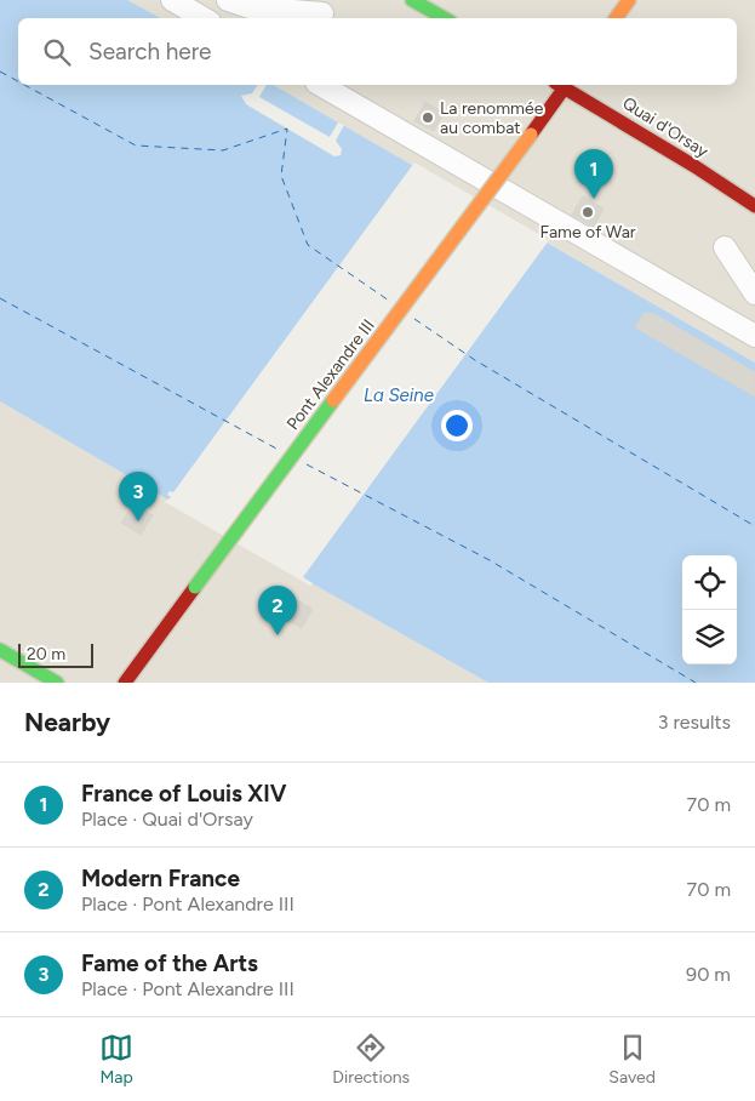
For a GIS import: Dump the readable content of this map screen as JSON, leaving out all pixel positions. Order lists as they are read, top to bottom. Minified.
{"streets":{"main road":["Quai d'Orsay","Pont Alexandre III"]},"water":["La Seine"],"places":["La renommée au combat","Fame of War"],"scale_bar":"20 m","page":{"search":"Search here","pins":["1","3","2"],"scale":"20 m","heading":["Nearby","3 results"],"list":[{"mark":"1","name":"France of Louis XIV","note":"Place · Quai d'Orsay","value":"70 m"},{"mark":"2","name":"Modern France","note":"Place · Pont Alexandre III","value":"70 m"},{"mark":"3","name":"Fame of the Arts","note":"Place · Pont Alexandre III","value":"90 m"}],"nav":["Map","Directions","Saved"]}}
